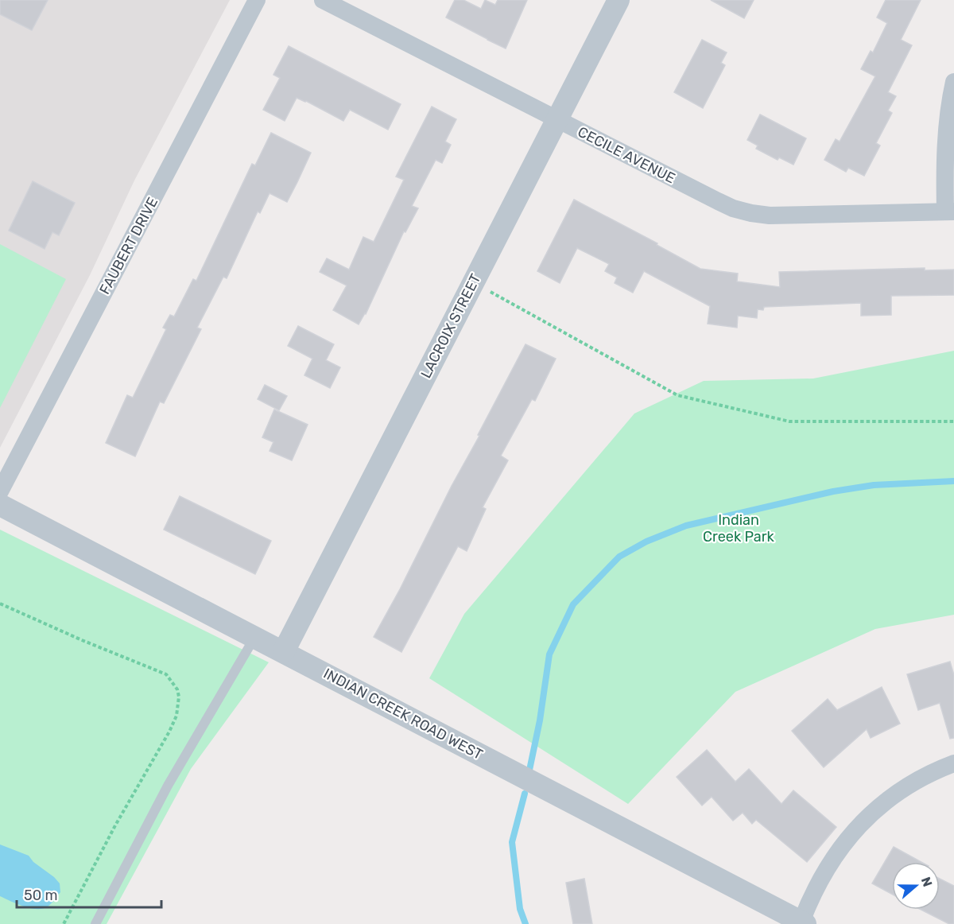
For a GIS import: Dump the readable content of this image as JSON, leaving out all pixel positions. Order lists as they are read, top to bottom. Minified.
{"streets":{"street":["CECILE AVENUE","FAUBERT DRIVE","LACROIX STREET","INDIAN CREEK ROAD WEST"]},"crossings":[["CECILE AVENUE","LACROIX STREET"],["LACROIX STREET","INDIAN CREEK ROAD WEST"]],"parks":["Indian Creek Park"],"scale_bar":"50 m","north":"right"}
